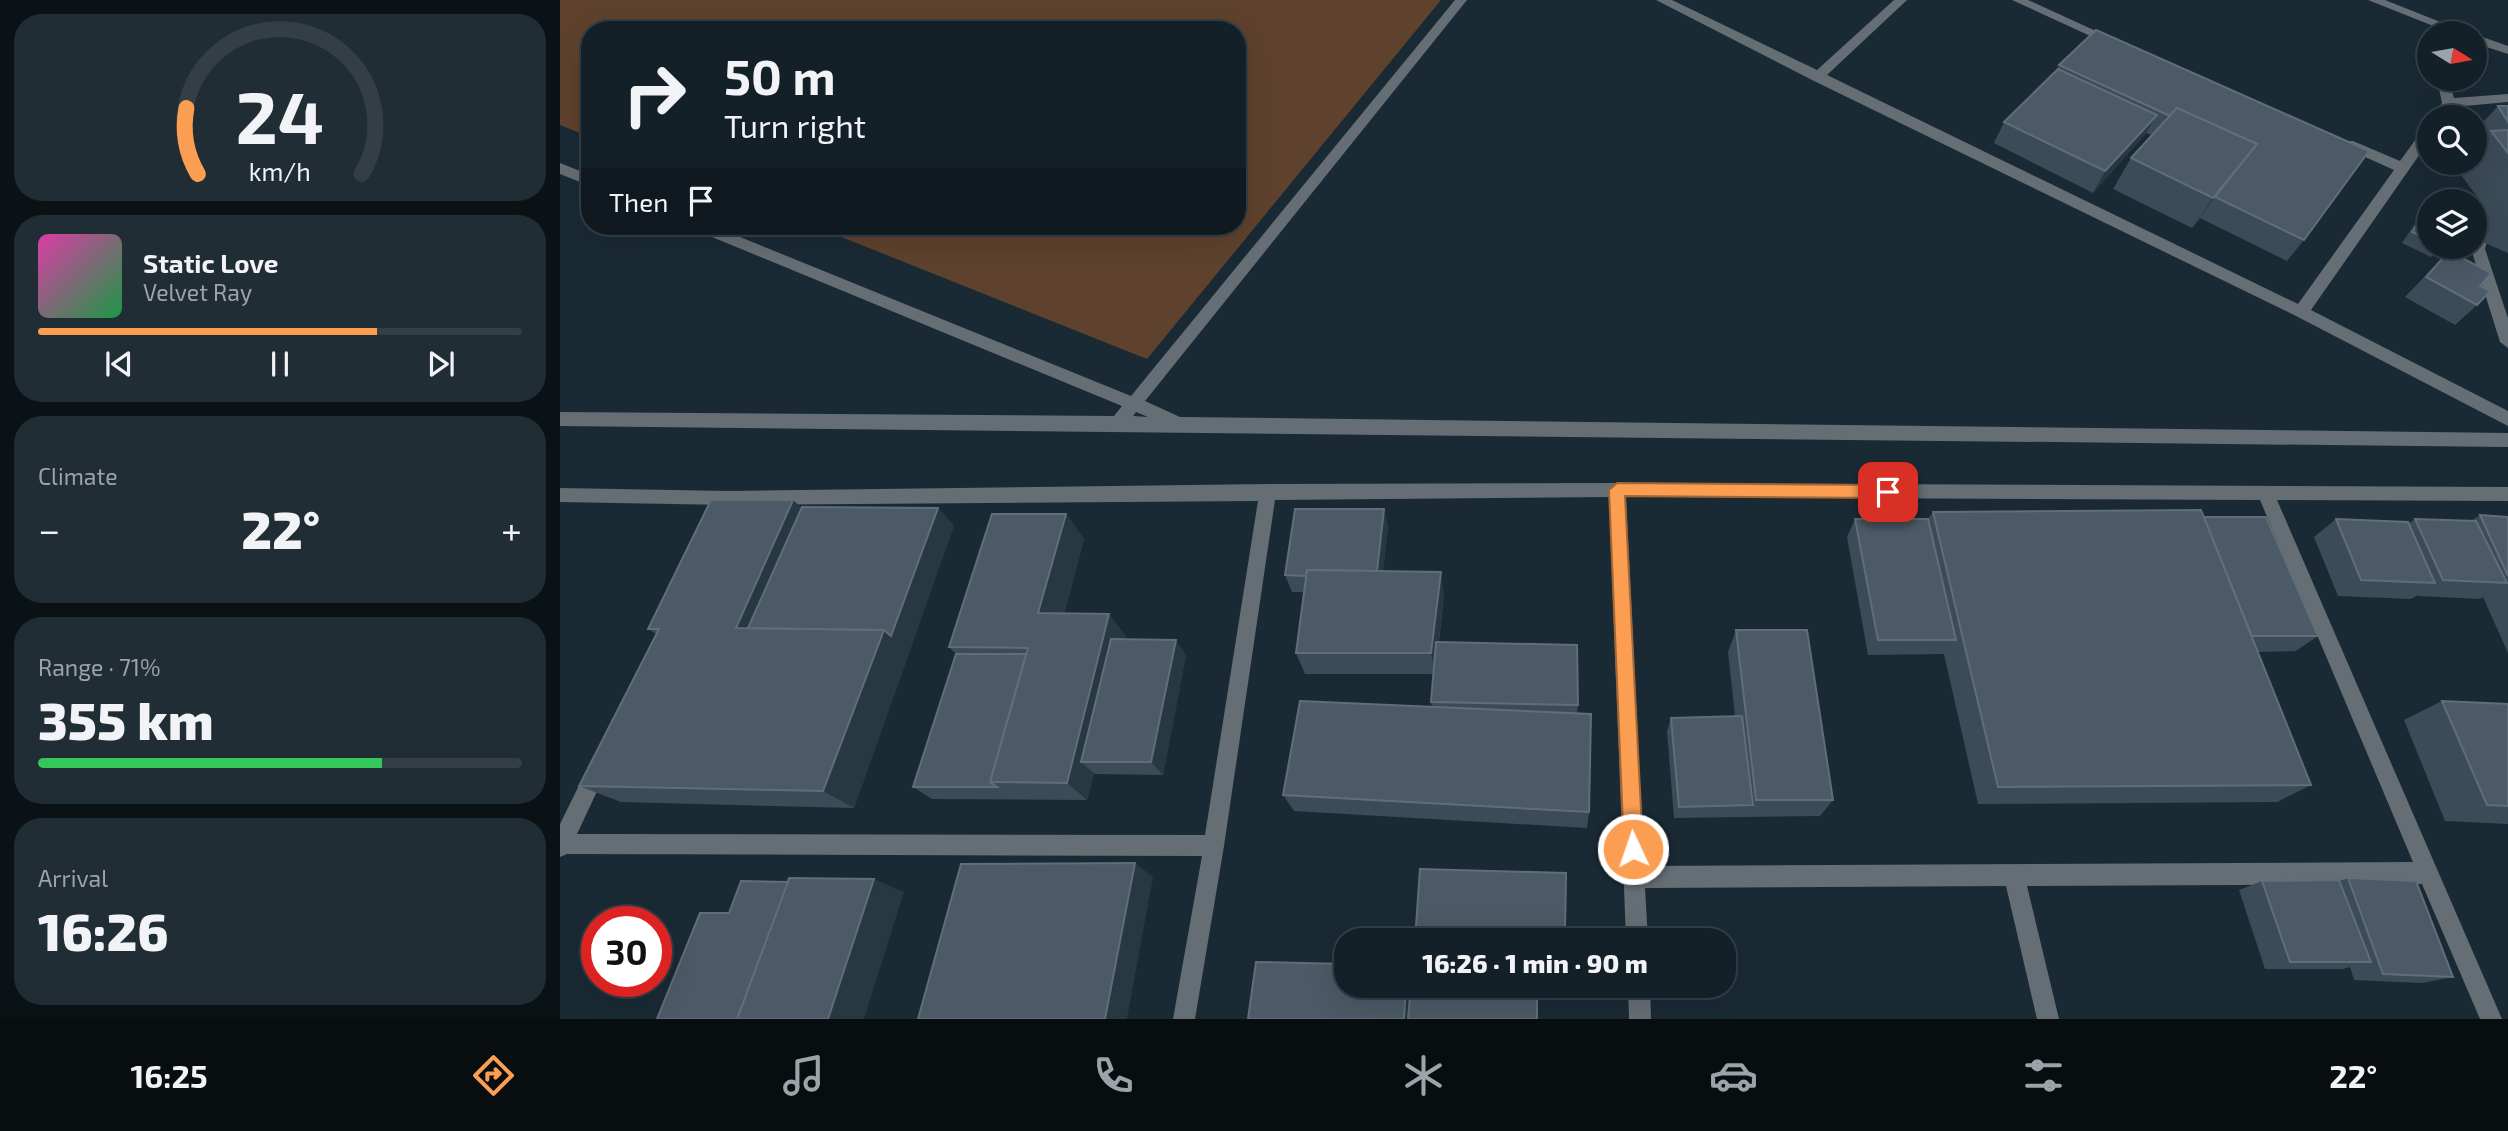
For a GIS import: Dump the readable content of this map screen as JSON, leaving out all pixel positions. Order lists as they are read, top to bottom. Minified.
{"north":"right","page":{"turn":["50 m","Turn right"],"then":"Then","song":["Static Love","Velvet Ray"],"tile":["Climate",["Range · 71%","355 km"],["Arrival","16:26"]],"heat":["−","22°","+"],"limit":"30","trip":"16:26 · 1 min · 90 m","tabs":["16:25","22°"],"gauge":["24","km/h"]}}
